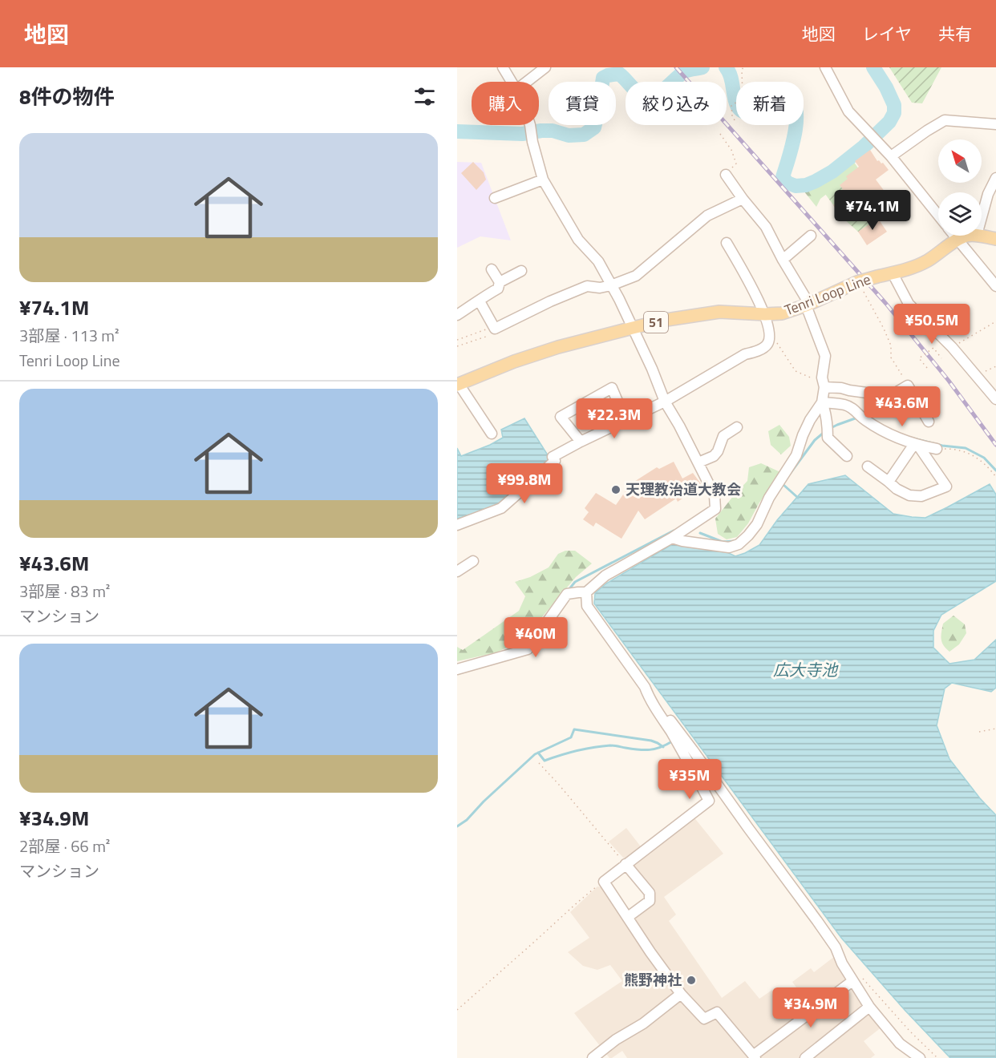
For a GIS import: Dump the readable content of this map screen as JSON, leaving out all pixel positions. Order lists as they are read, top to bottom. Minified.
{"streets":{"main road":["Tenri Loop Line","51"]},"water":["広大寺池"],"places":["天理教治道大教会","熊野神社"],"north":"top left","page":{"header":"地図","nav":["地図","レイヤ","共有"],"heading":"8件の物件","chip":["購入","賃貸","絞り込み","新着"],"list":[{"name":"¥74.1M","note":"3部屋 · 113 m² · Tenri Loop Line"},{"name":"¥43.6M","note":"3部屋 · 83 m² · マンション"},{"name":"¥34.9M","note":"2部屋 · 66 m² · マンション"}],"price":["¥74.1M","¥50.5M","¥43.6M","¥22.3M","¥99.8M","¥40M","¥35M","¥34.9M"]}}
